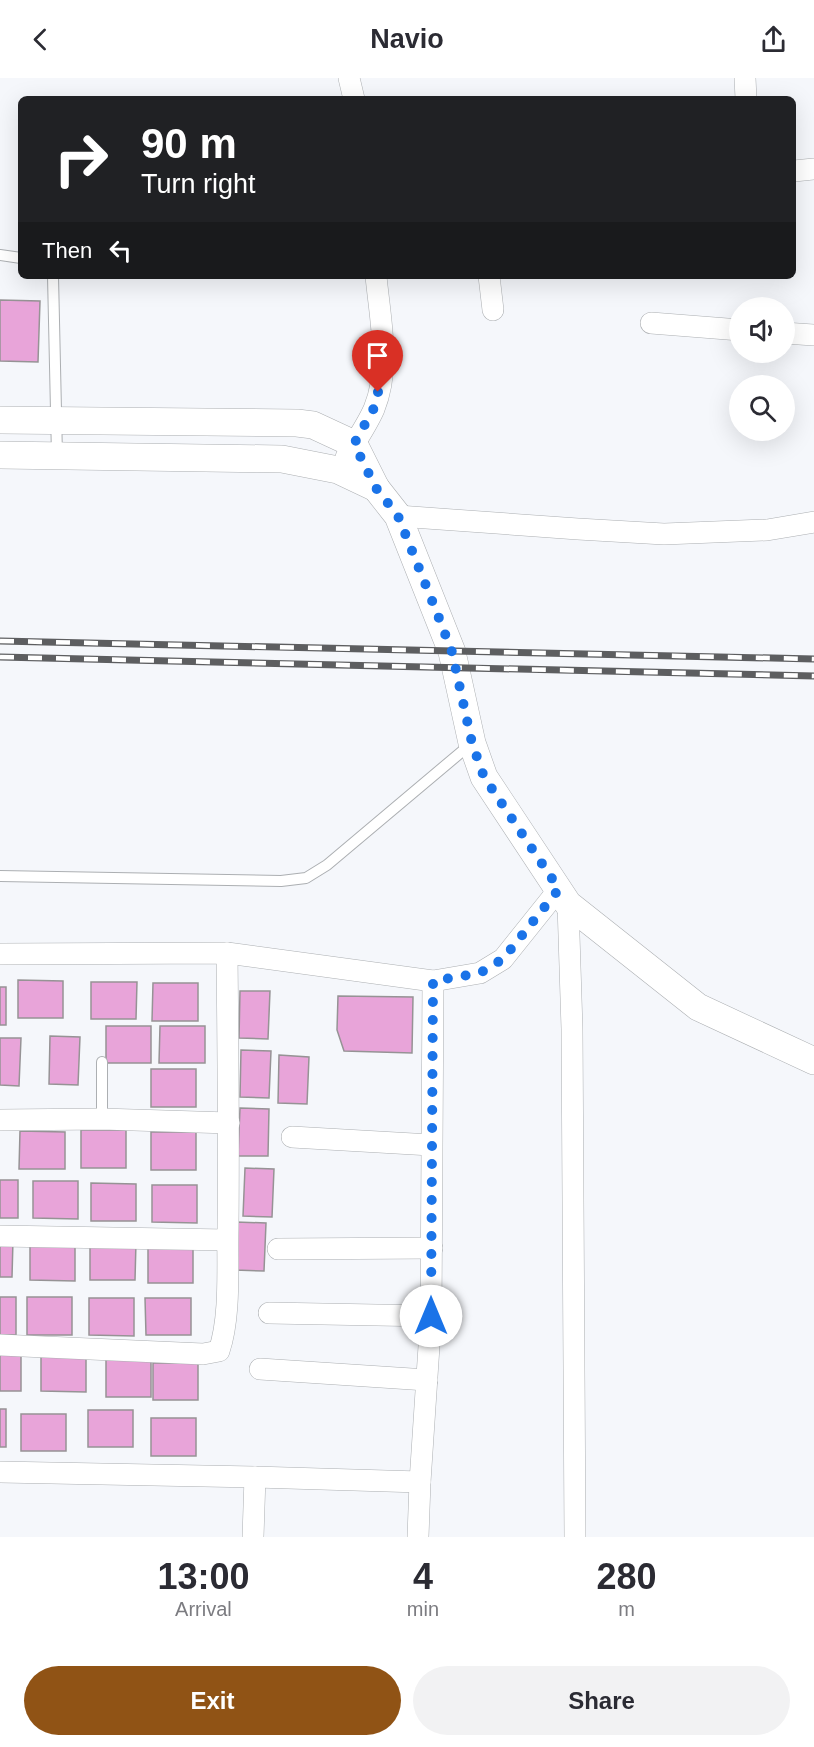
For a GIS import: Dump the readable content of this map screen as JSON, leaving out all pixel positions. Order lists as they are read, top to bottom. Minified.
{"page":{"header":"Navio","turn":["90 m","Turn right"],"then":"Then","eta":["13:00","Arrival","4","min","280","m"],"buttons":["Exit","Share"]}}
